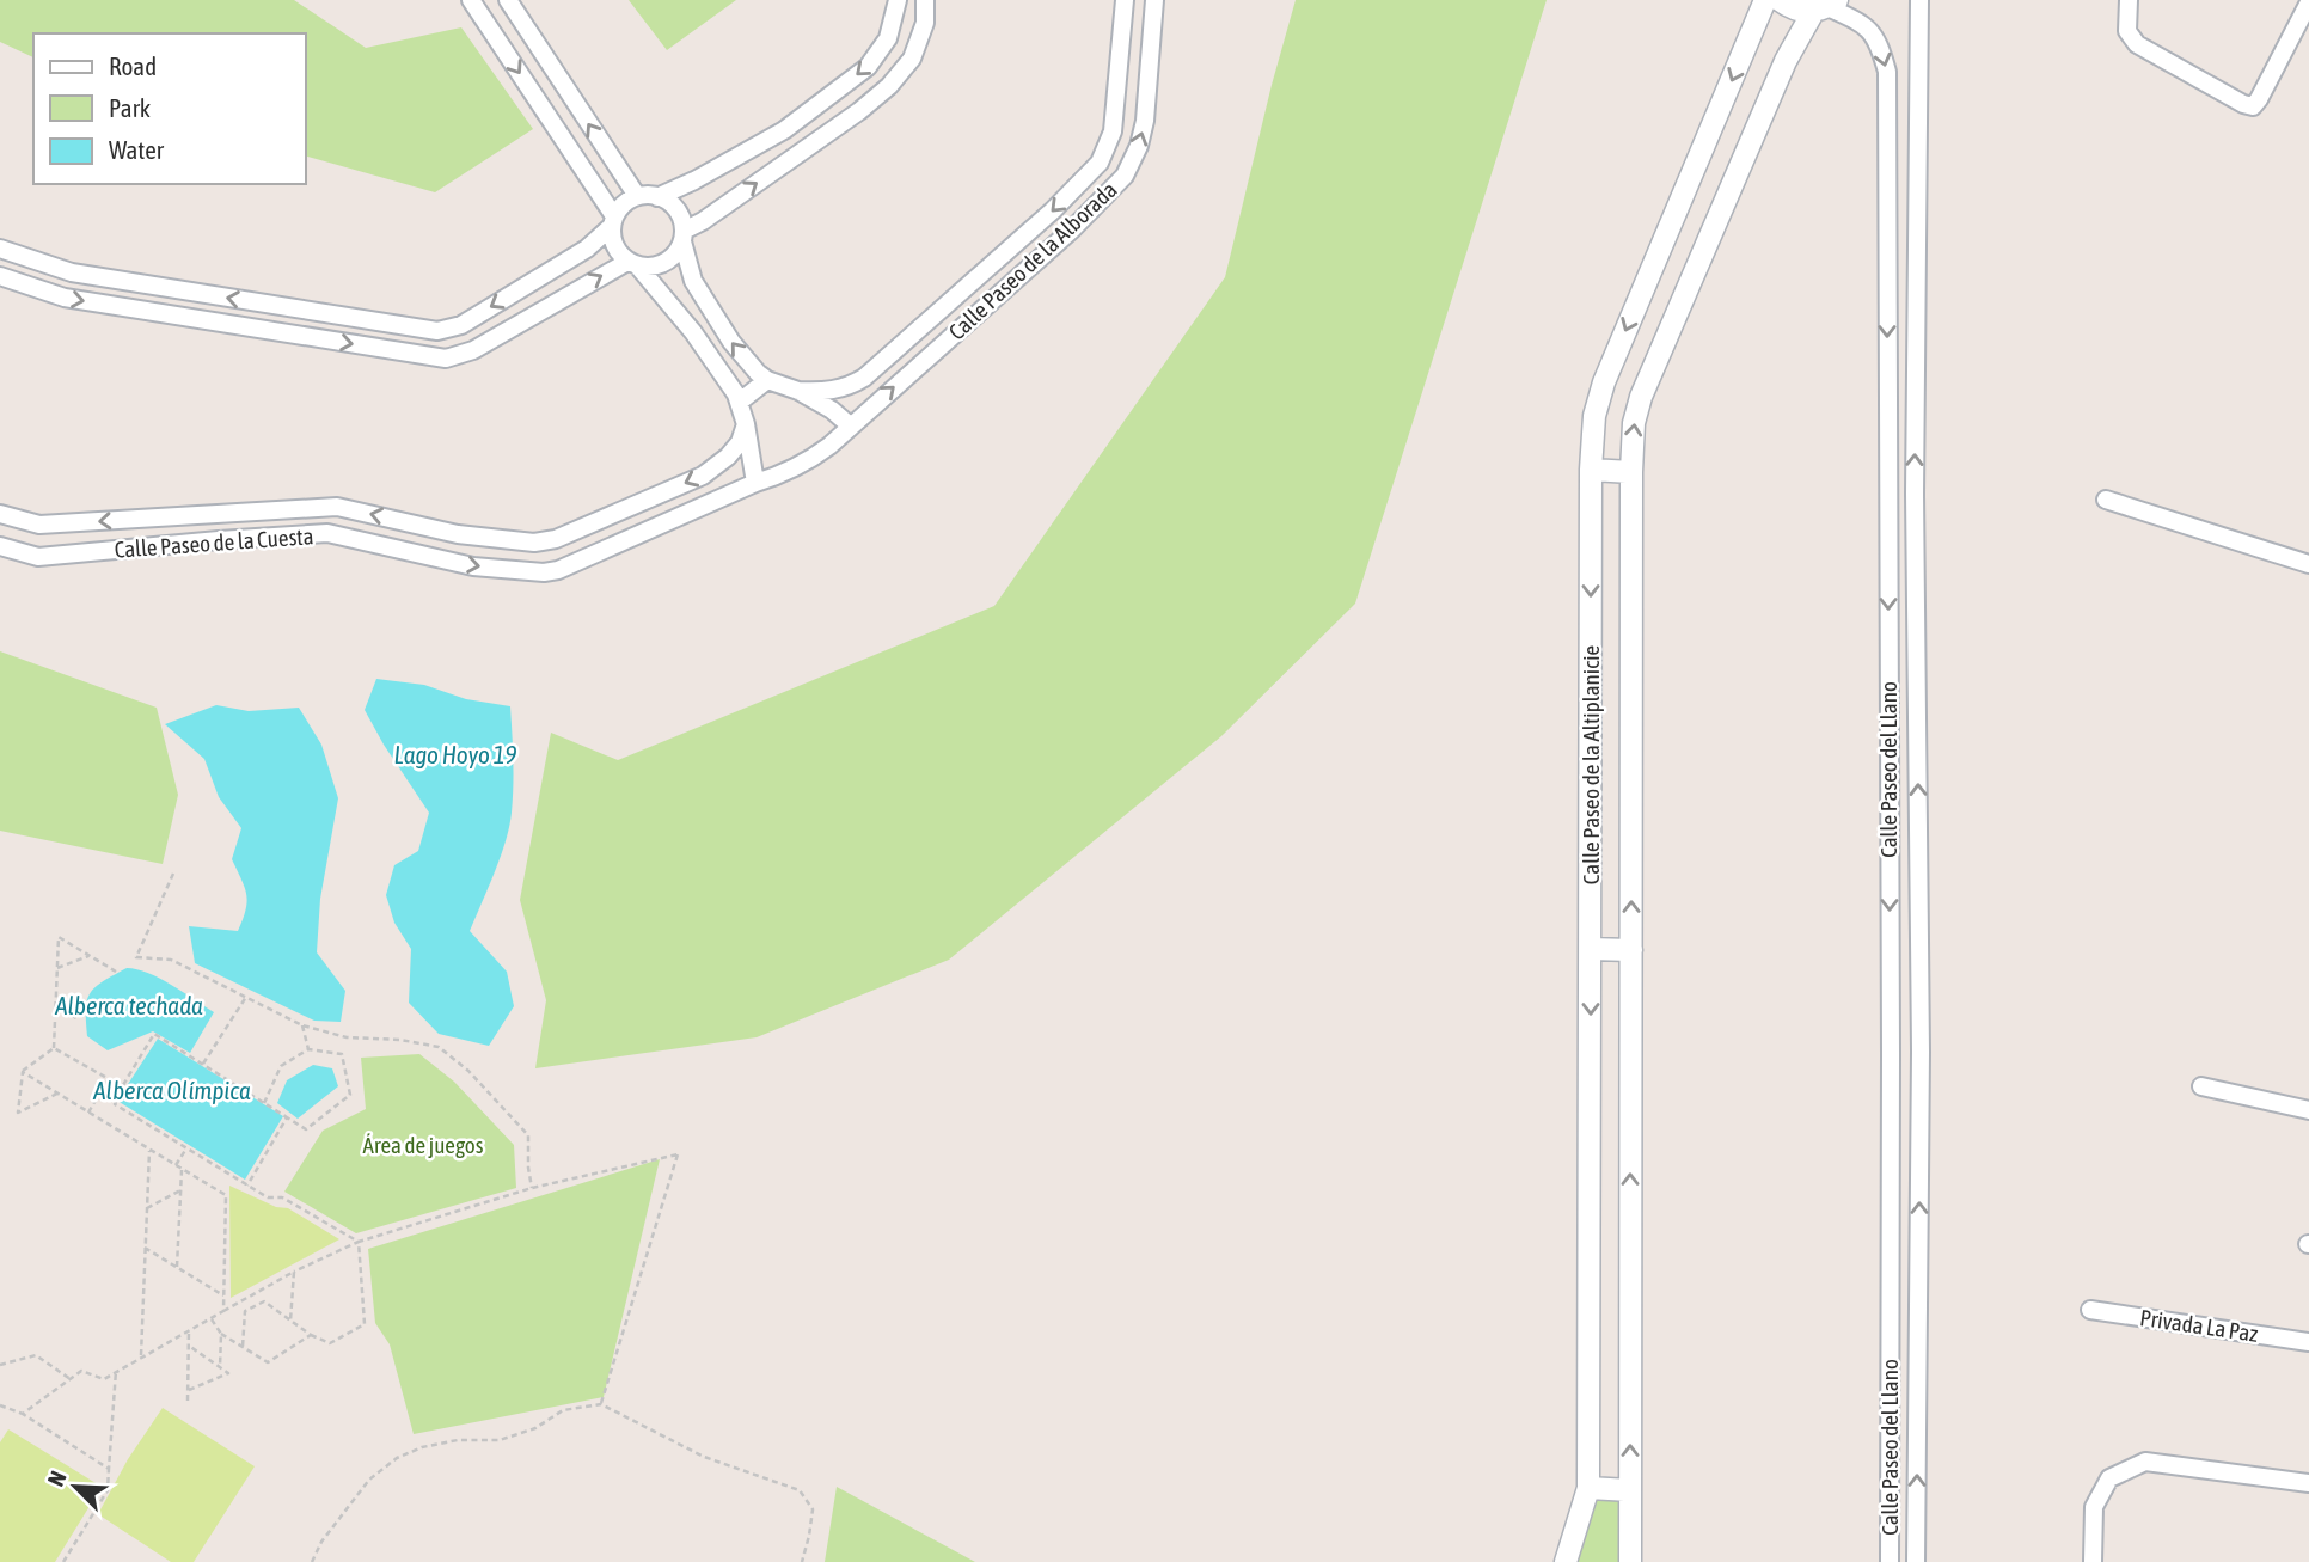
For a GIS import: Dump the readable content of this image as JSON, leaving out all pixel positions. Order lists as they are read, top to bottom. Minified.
{"streets":{"street":["Calle Paseo de la Alborada","Calle Paseo de la Cuesta","Calle Paseo de la Altiplanicie","Calle Paseo del Llano","Privada La Paz"]},"crossings":[["Calle Paseo de la Alborada","Calle Paseo de la Cuesta"],["Calle Paseo de la Altiplanicie","Calle Paseo del Llano"]],"water":["Lago Hoyo 19","Alberca techada","Alberca Olímpica"],"parks":["Área de juegos"],"legend":["Road","Park","Water"],"north":"top left"}
